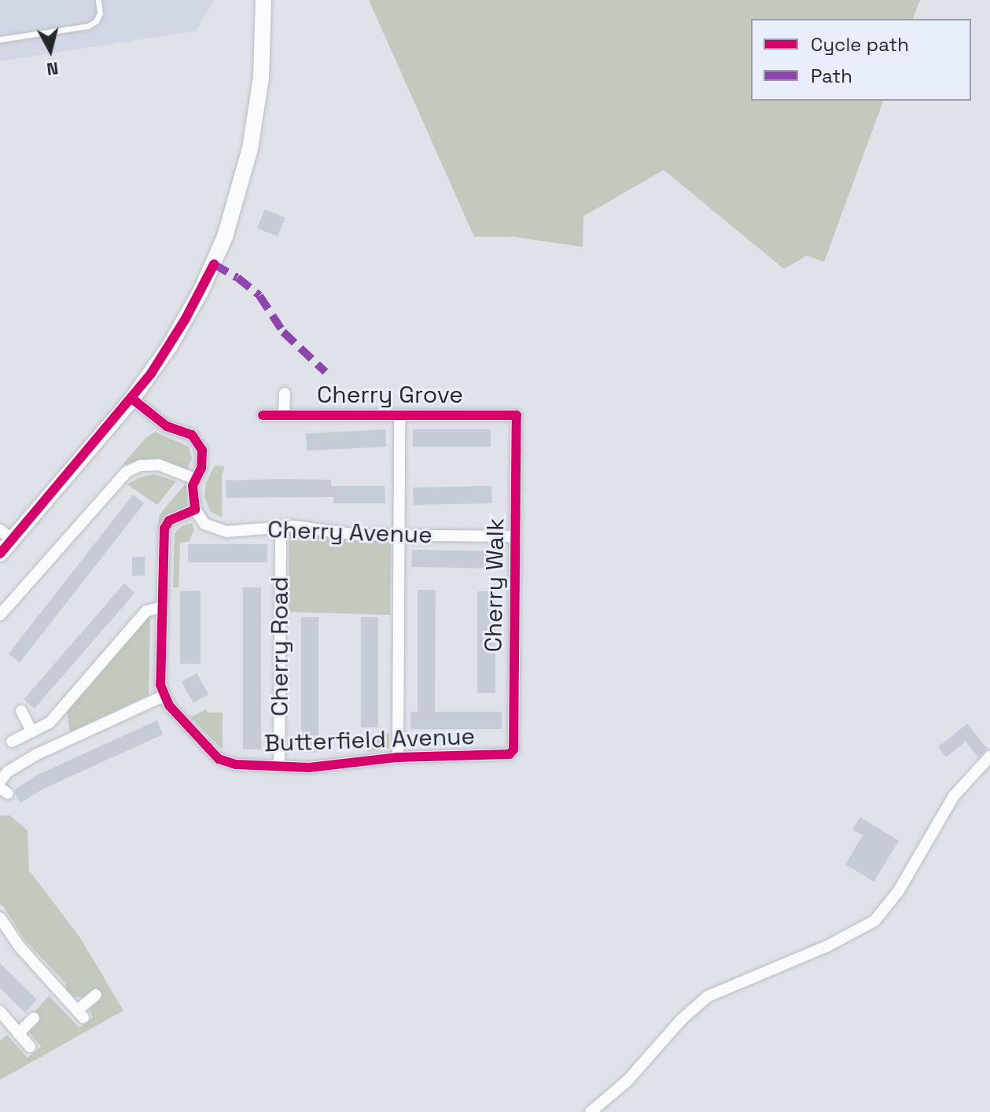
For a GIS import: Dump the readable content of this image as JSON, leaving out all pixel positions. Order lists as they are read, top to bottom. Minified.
{"streets":{"street":["Cherry Grove","Cherry Avenue","Cherry Walk","Cherry Road","Butterfield Avenue"]},"crossings":[["Cherry Grove","Cherry Walk"],["Cherry Avenue","Cherry Walk"],["Cherry Avenue","Cherry Road"],["Cherry Walk","Butterfield Avenue"],["Cherry Road","Butterfield Avenue"]],"legend":["Cycle path","Path"],"north":"bottom"}
